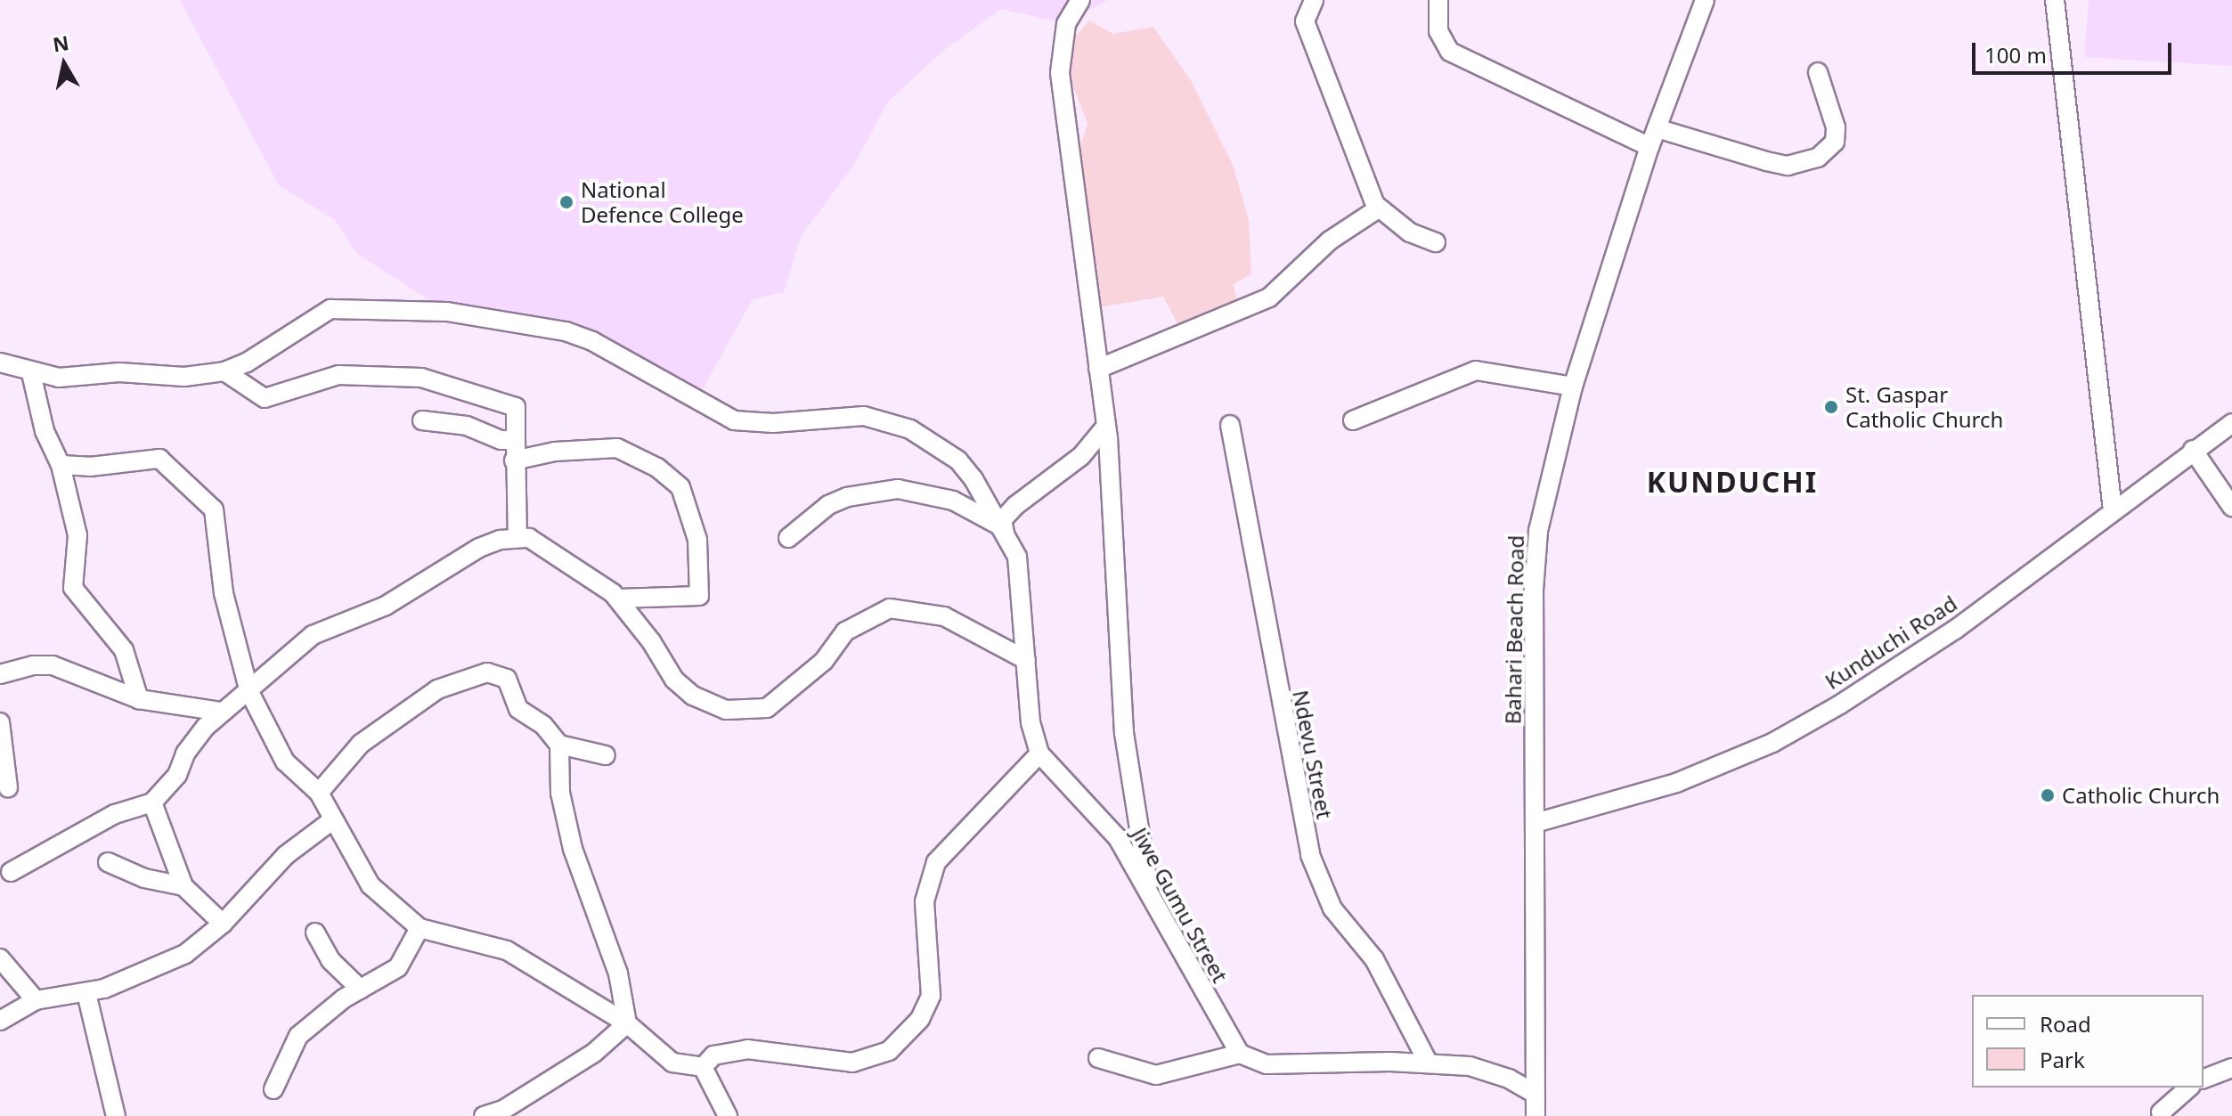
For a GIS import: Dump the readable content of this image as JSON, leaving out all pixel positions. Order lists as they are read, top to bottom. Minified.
{"streets":{"street":["Bahari Beach Road","Kunduchi Road","Ndevu Street","Jiwe Gumu Street"]},"crossings":[["Bahari Beach Road","Kunduchi Road"]],"districts":["KUNDUCHI"],"places":["National Defence College","St. Gaspar Catholic Church","Catholic Church"],"legend":["Road","Park"],"scale_bar":"100 m","north":"top"}
